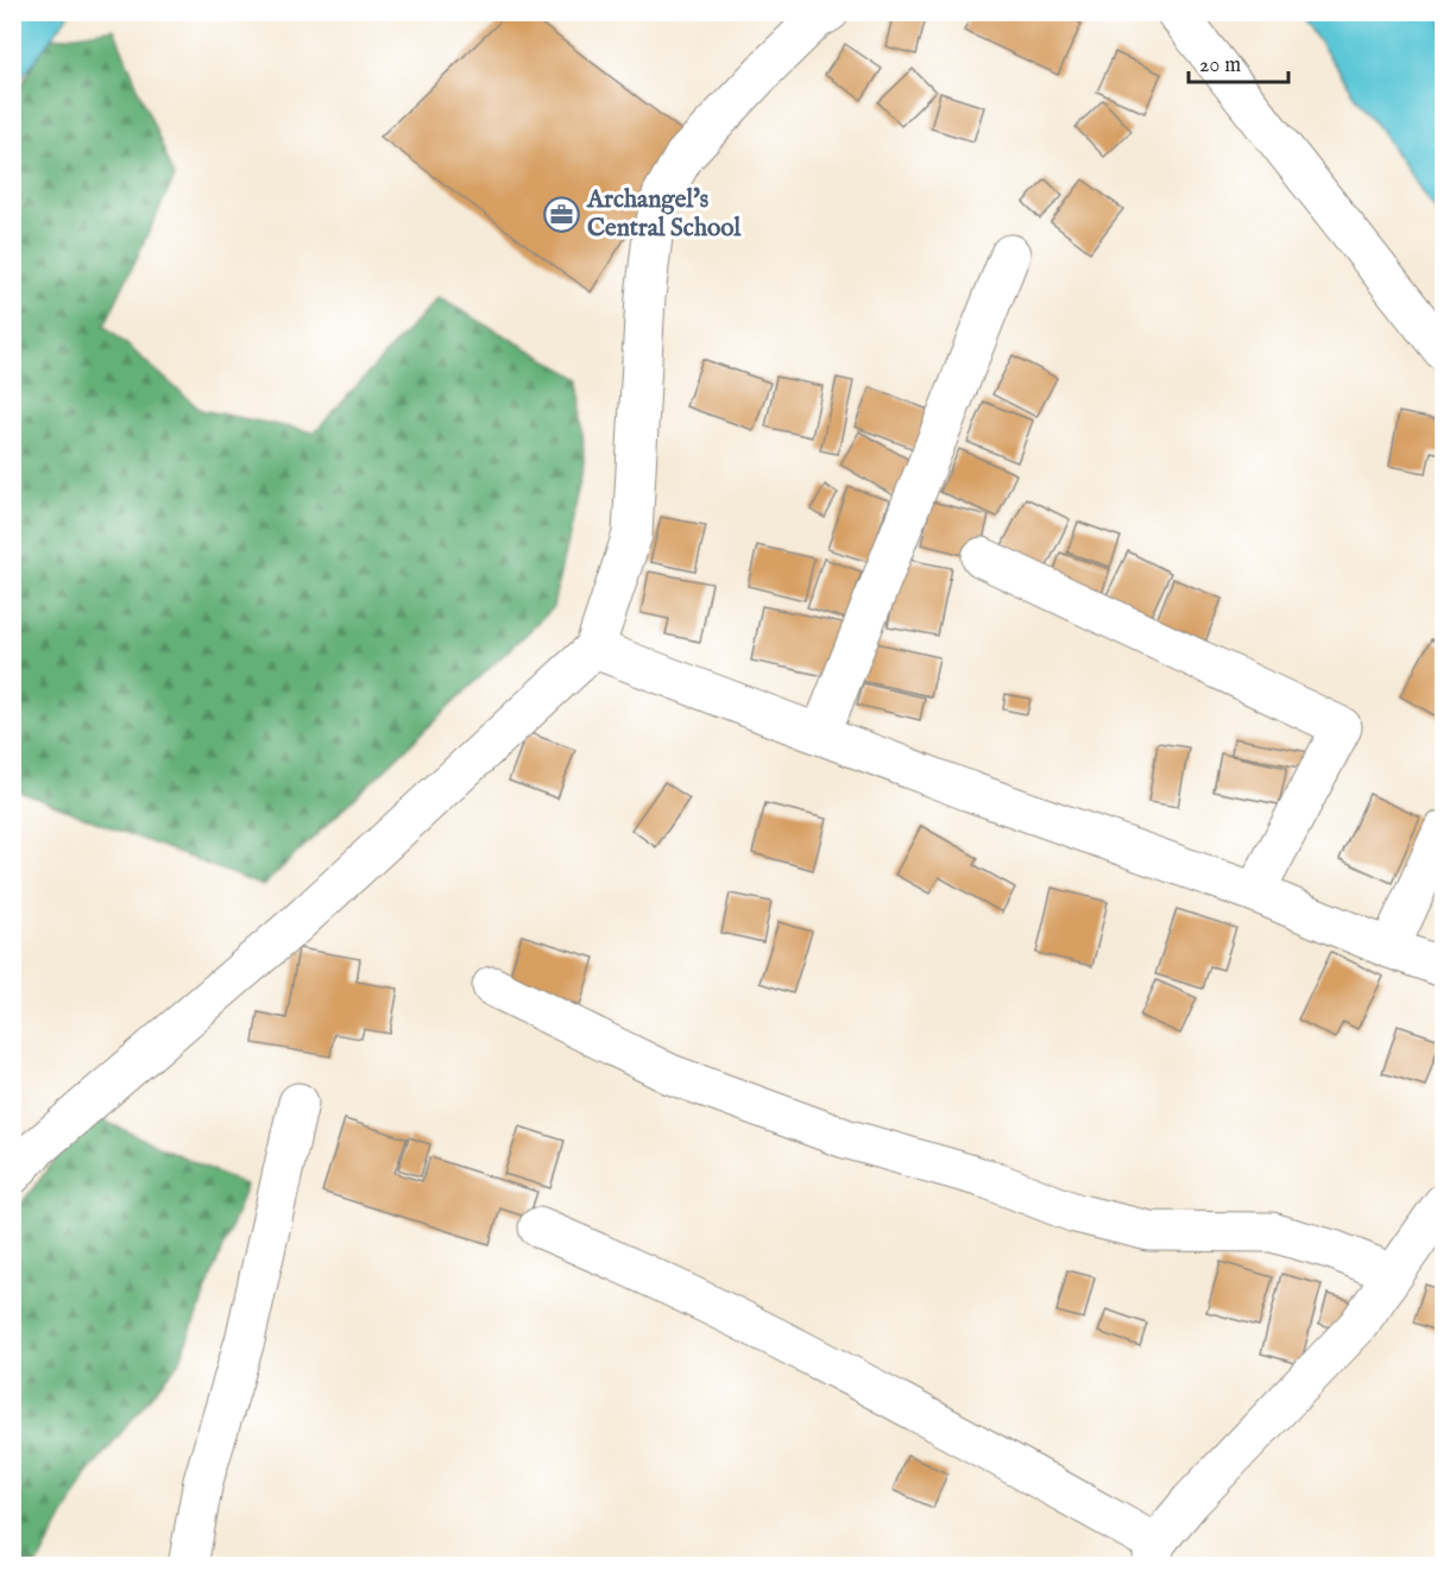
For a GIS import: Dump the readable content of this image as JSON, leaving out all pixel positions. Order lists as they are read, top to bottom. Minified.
{"places":{"office":["Archangel's Central School"]},"scale_bar":"20 m"}
